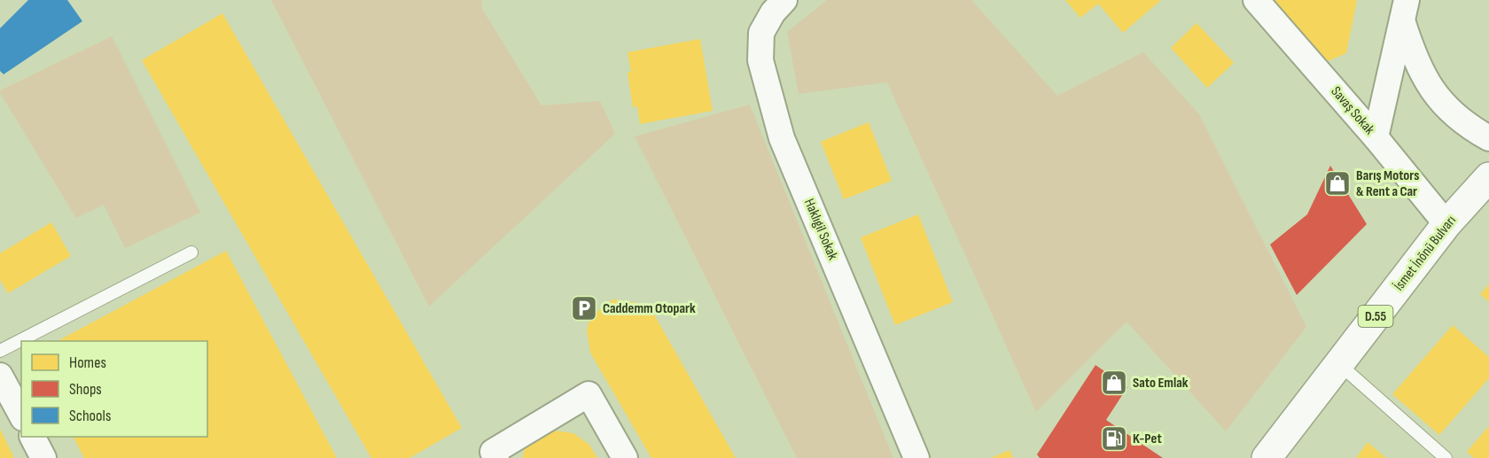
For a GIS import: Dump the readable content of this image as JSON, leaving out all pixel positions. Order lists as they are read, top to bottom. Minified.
{"streets":{"main road":["İsmet İnönü Bulvarı","D.55"],"street":["Savaş Sokak","Haklıgil Sokak"]},"crossings":[["Savaş Sokak","İsmet İnönü Bulvarı"]],"places":{"shop":["Barış Motors & Rent a Car","Sato Emlak"],"parking":["Caddemm Otopark"],"fuel station":["K-Pet"]},"legend":["Homes","Shops","Schools"]}
